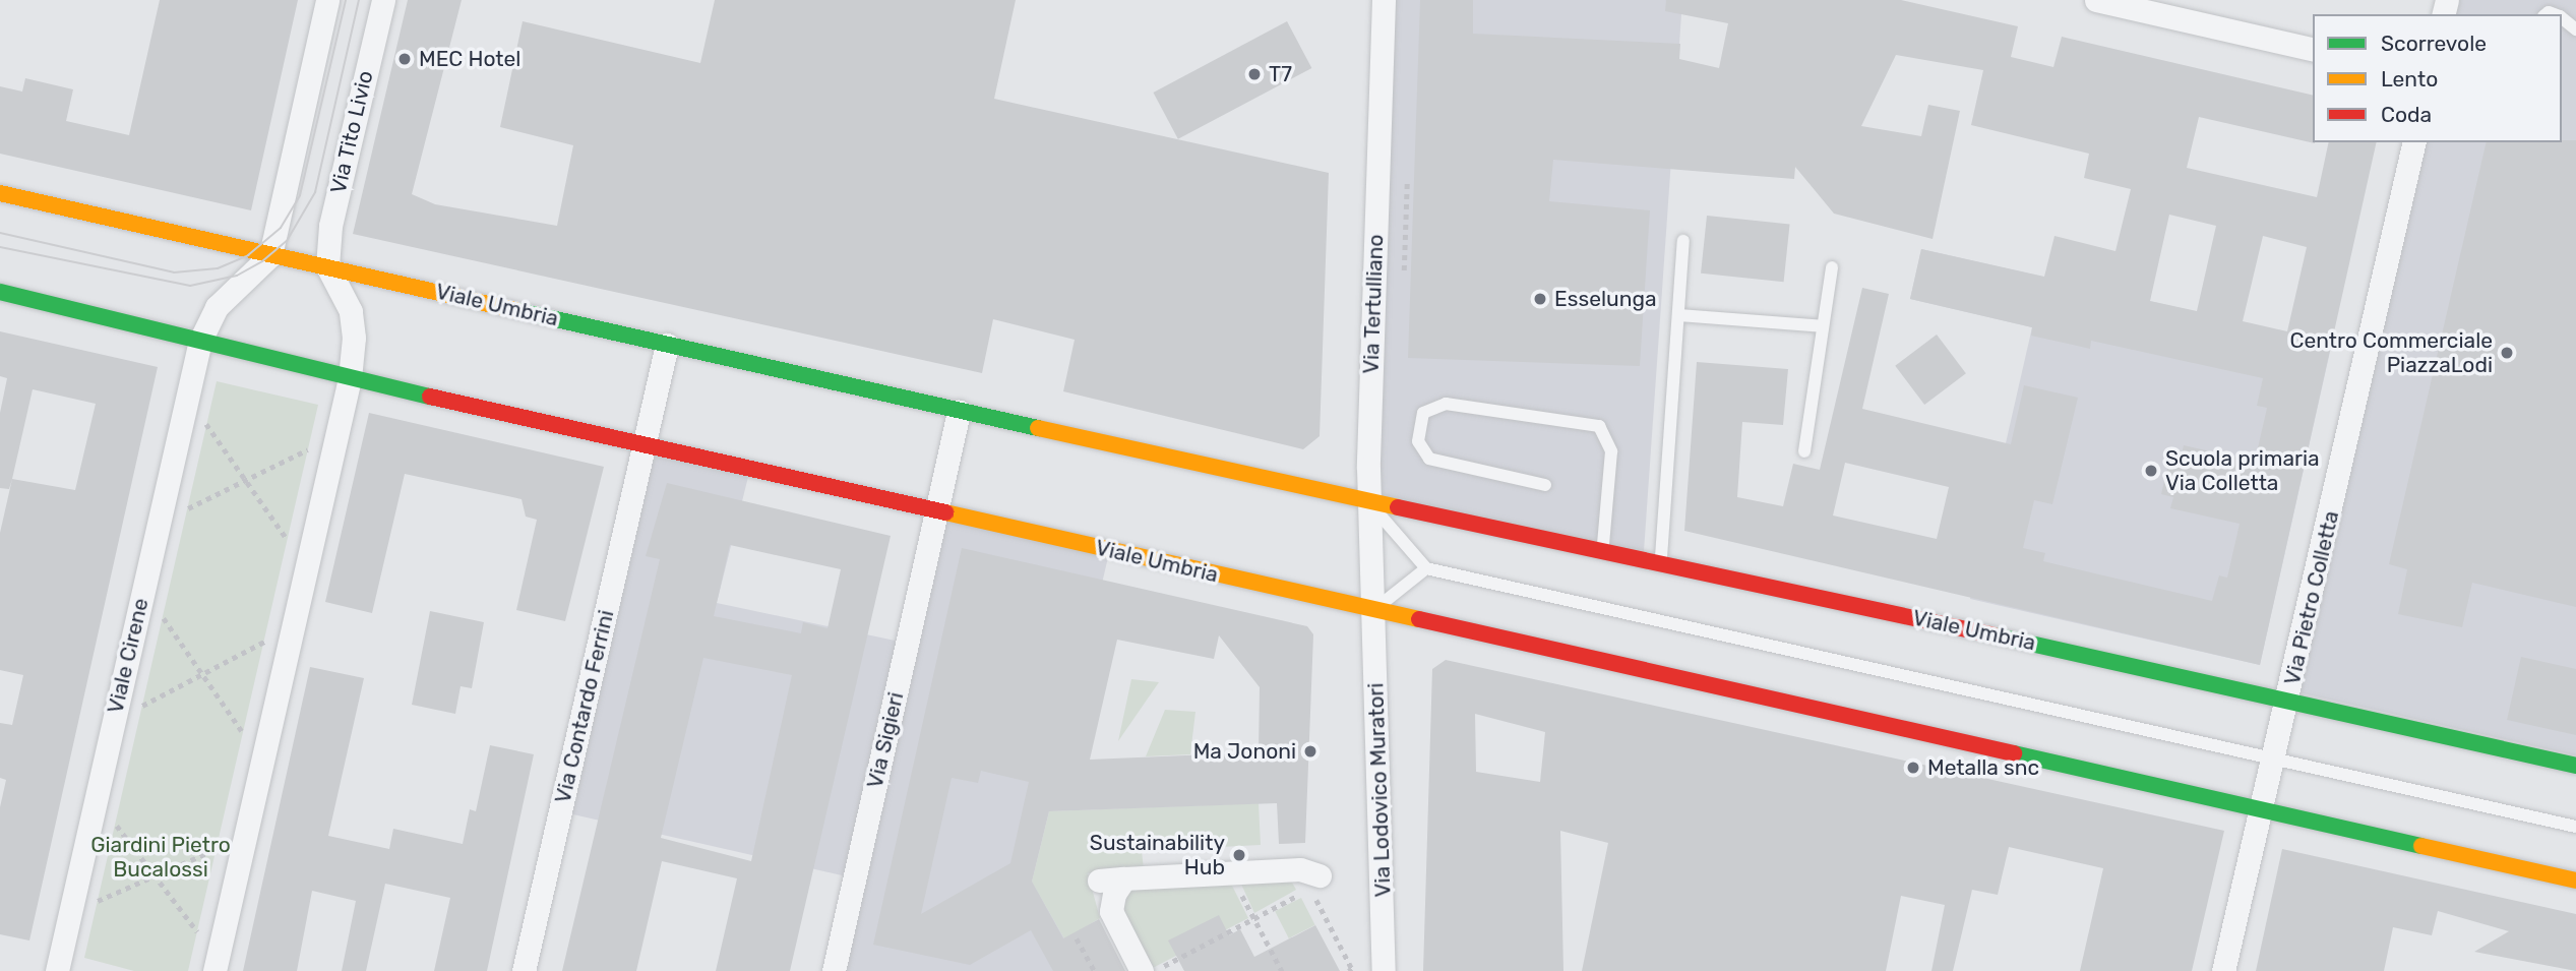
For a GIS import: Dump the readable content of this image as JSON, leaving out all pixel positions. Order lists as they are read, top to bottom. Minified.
{"streets":{"main road":["Viale Umbria"],"street":["Via Tito Livio","Via Tertulliano","Via Pietro Colletta","Viale Cirene","Via Contardo Ferrini","Via Sigieri","Via Lodovico Muratori"]},"crossings":[["Via Tito Livio","Viale Umbria"],["Via Tertulliano","Viale Umbria"],["Via Tertulliano","Via Lodovico Muratori"],["Viale Umbria","Via Pietro Colletta"],["Viale Umbria","Viale Cirene"],["Viale Umbria","Via Contardo Ferrini"],["Viale Umbria","Via Sigieri"],["Viale Umbria","Via Lodovico Muratori"]],"parks":["Giardini Pietro Bucalossi"],"places":["MEC Hotel","T7","Esselunga","Centro Commerciale PiazzaLodi","Scuola primaria Via Colletta","Ma Jononi","Metalla snc","Sustainability Hub"],"legend":["Scorrevole","Lento","Coda"]}
